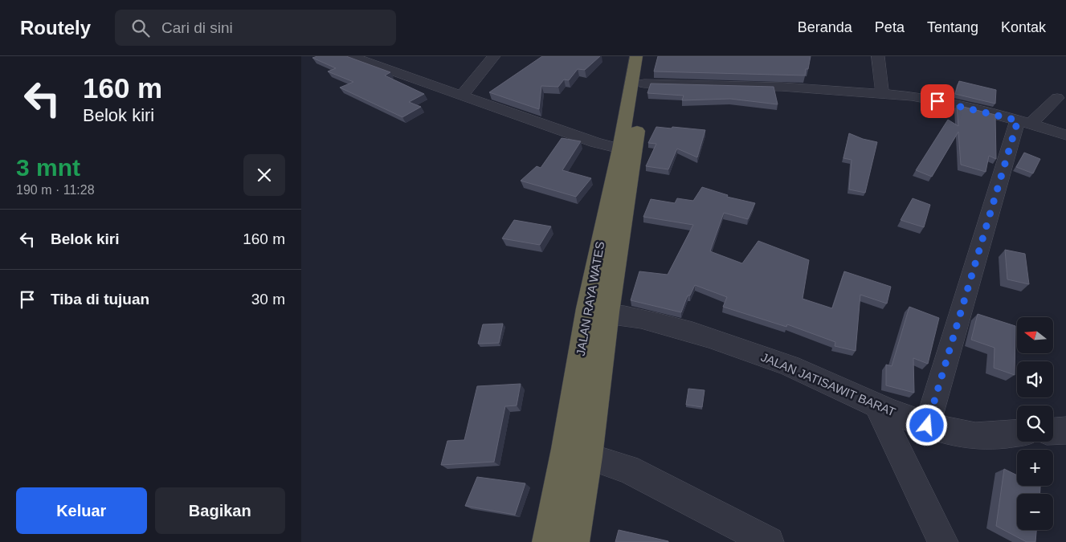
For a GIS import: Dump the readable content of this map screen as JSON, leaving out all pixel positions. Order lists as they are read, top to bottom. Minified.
{"streets":{"highway":["JALAN RAYA WATES"],"street":["JALAN JATISAWIT BARAT"]},"crossings":[["JALAN RAYA WATES","JALAN JATISAWIT BARAT"]],"north":"left","page":{"header":"Routely","search":"Cari di sini","nav":["Beranda","Peta","Tentang","Kontak"],"turn":["160 m","Belok kiri"],"heading":["3 mnt","190 m · 11:28"],"list":[{"name":"Belok kiri","value":"160 m"},{"name":"Tiba di tujuan","value":"30 m"}],"map_buttons":["+","−"],"buttons":["Keluar","Bagikan"]}}
